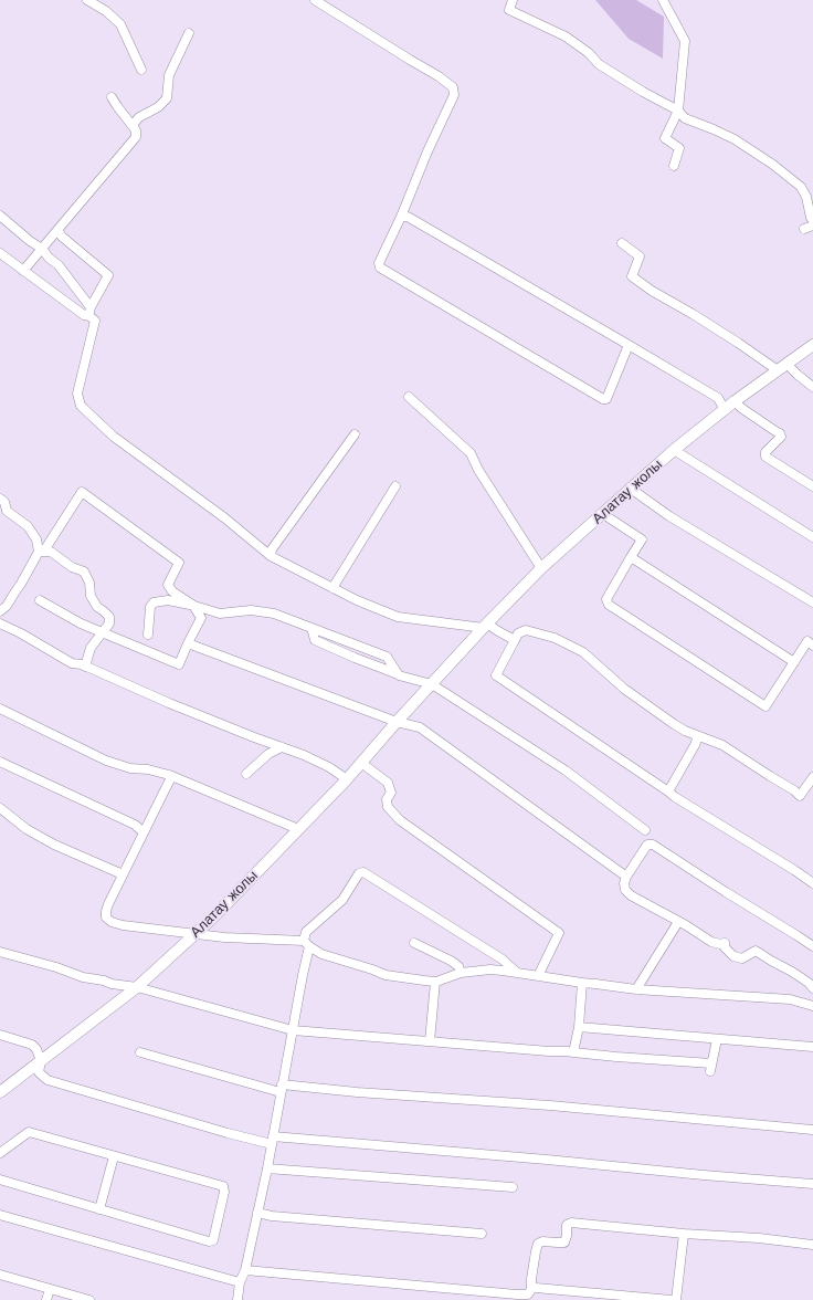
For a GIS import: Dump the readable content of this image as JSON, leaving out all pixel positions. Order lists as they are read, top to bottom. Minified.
{"streets":{"main road":["Алатау жолы"]}}
